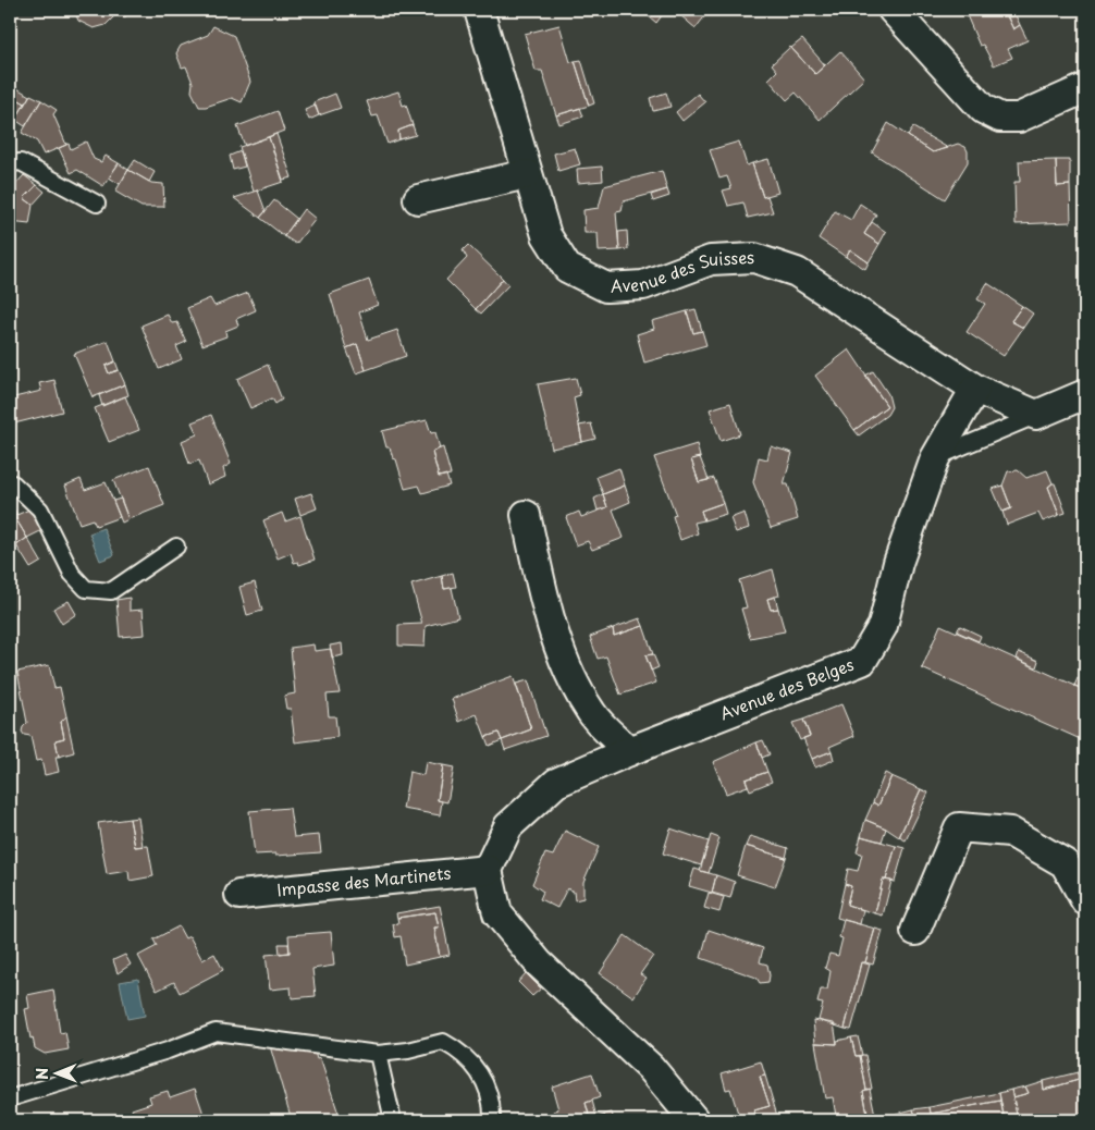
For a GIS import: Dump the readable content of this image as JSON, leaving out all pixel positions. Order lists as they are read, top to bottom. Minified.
{"streets":{"street":["Avenue des Suisses","Avenue des Belges","Impasse des Martinets"]},"crossings":[["Avenue des Suisses","Avenue des Belges"],["Avenue des Belges","Impasse des Martinets"]],"north":"left"}
